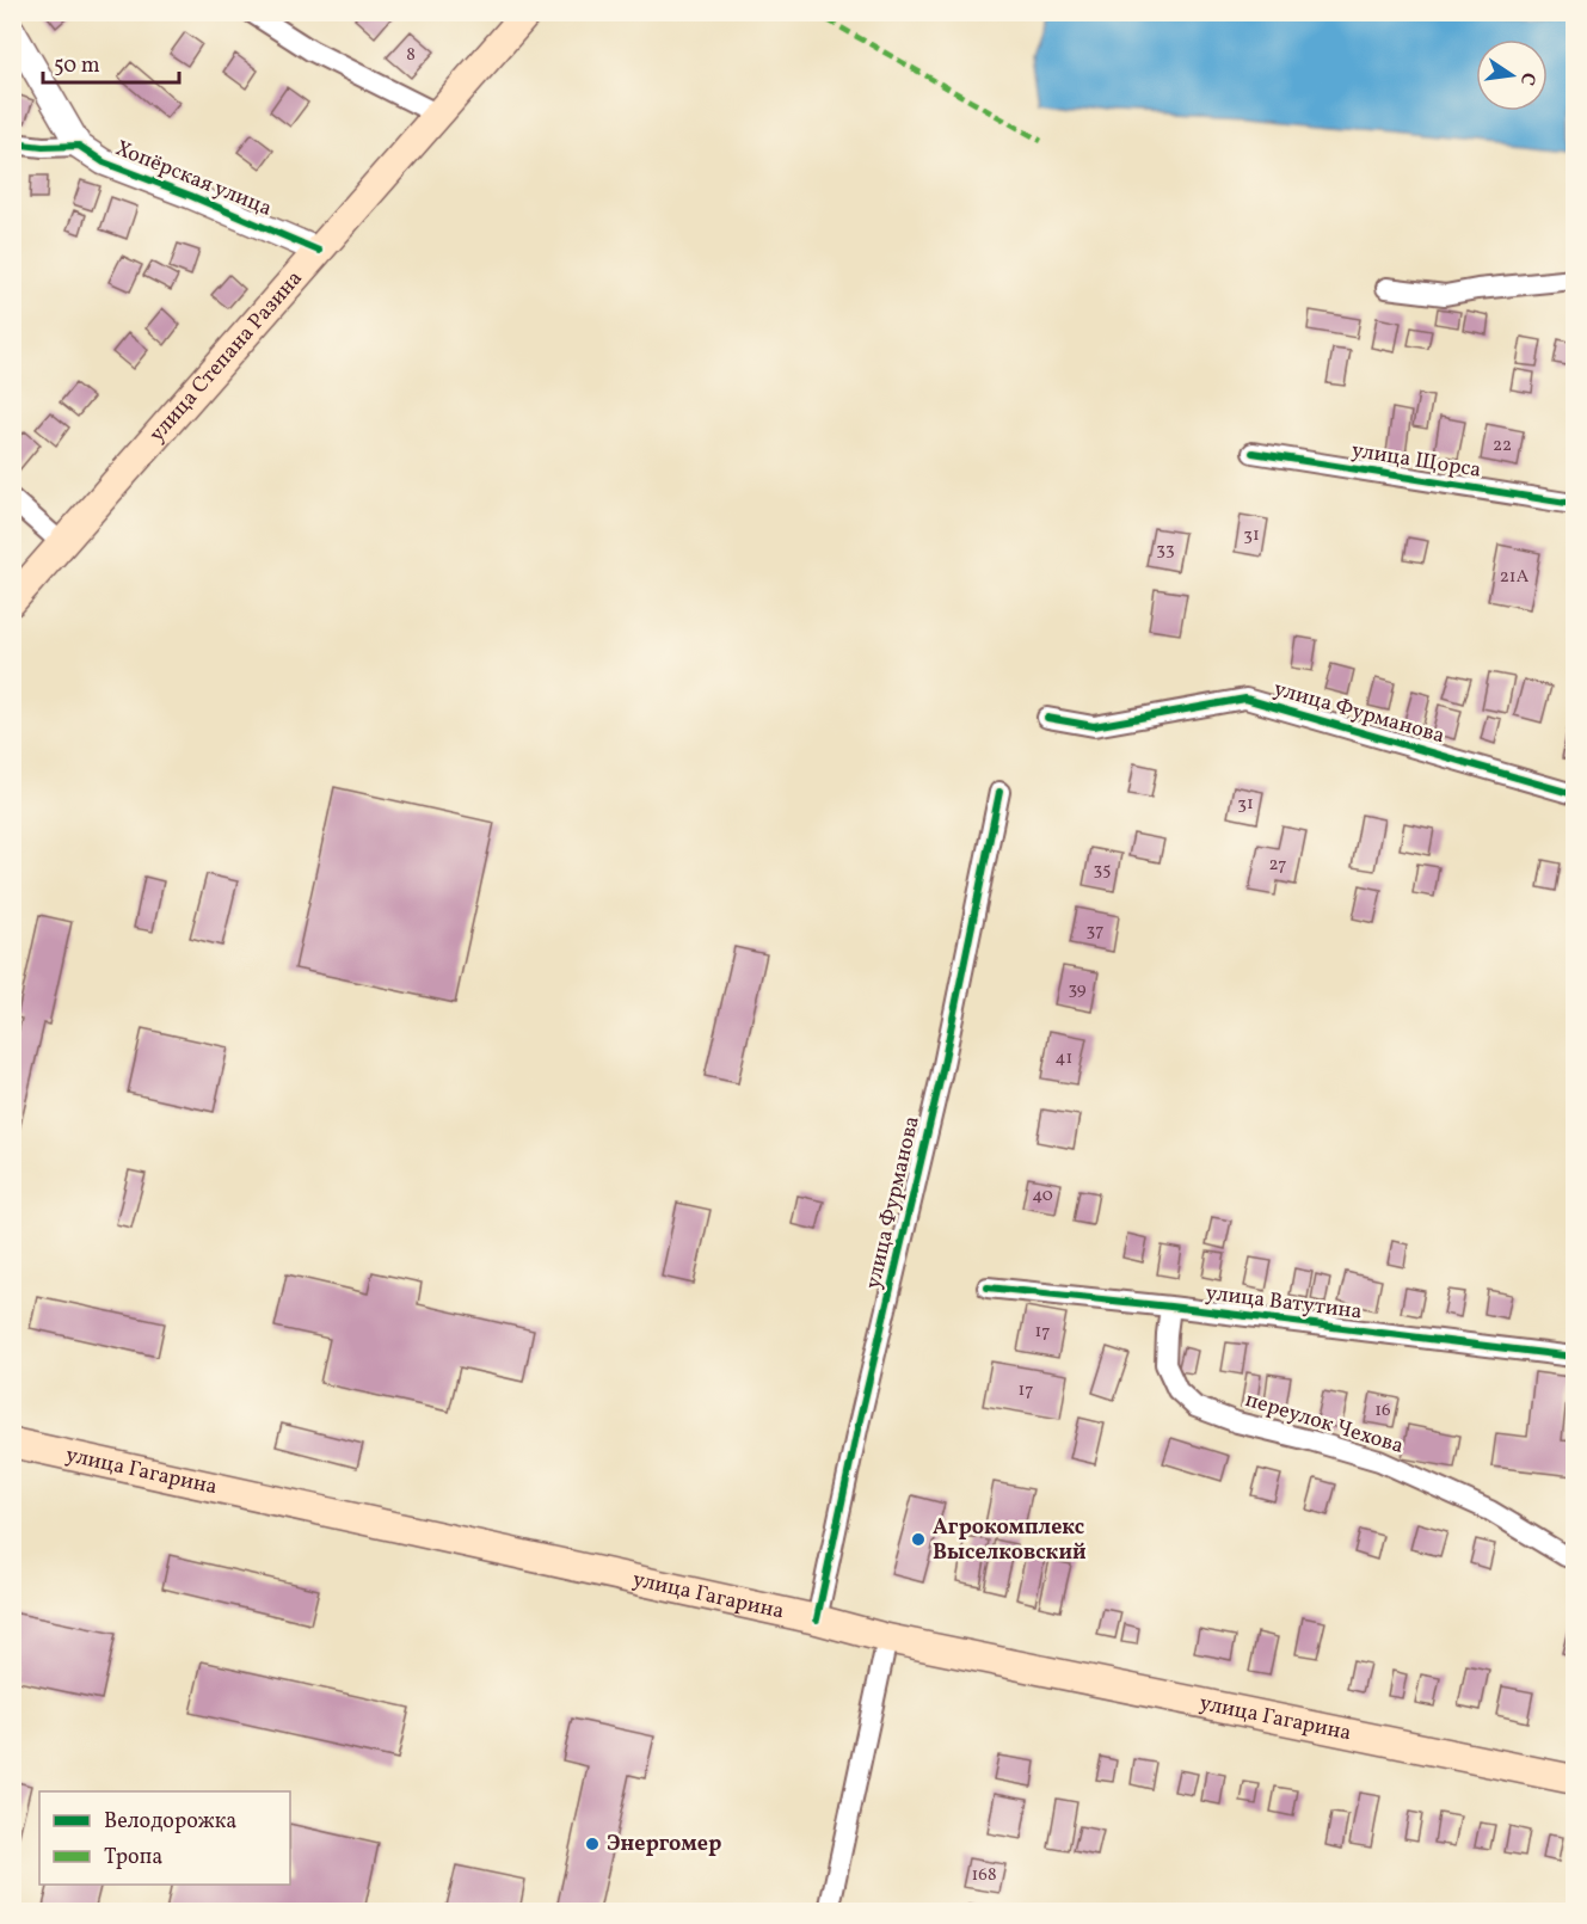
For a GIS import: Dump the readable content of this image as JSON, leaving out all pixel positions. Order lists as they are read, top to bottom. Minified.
{"streets":{"main road":["улица Степана Разина","улица Гагарина"],"street":["Хопёрская улица","улица Щорса","улица Фурманова","улица Ватутина","переулок Чехова"]},"crossings":[["Хопёрская улица","улица Степана Разина"],["улица Фурманова","улица Гагарина"],["улица Ватутина","переулок Чехова"]],"places":["Агрокомплекс Выселковский","Энергомер"],"house_numbers":["8","22","31","33","21А","31","27","35","37","39","41","40","17","17","16","168"],"legend":["Велодорожка","Тропа"],"scale_bar":"50 m","north":"right"}
